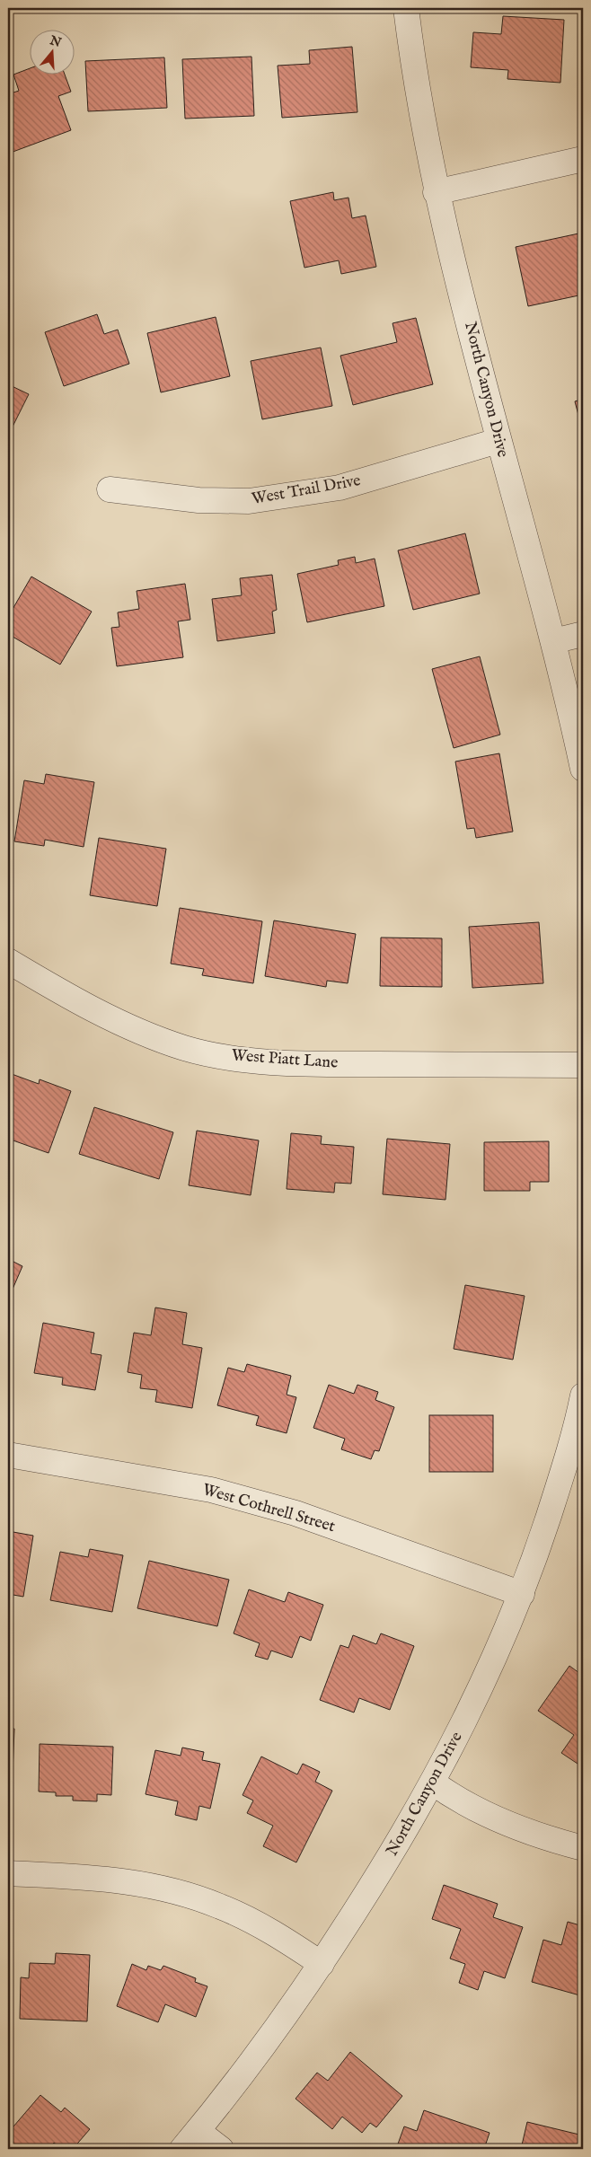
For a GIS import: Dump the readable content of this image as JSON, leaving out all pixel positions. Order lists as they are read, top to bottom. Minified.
{"streets":{"street":["North Canyon Drive","West Trail Drive","West Piatt Lane","West Cothrell Street"]},"crossings":[["North Canyon Drive","West Trail Drive"],["North Canyon Drive","West Cothrell Street"]],"north":"top"}
